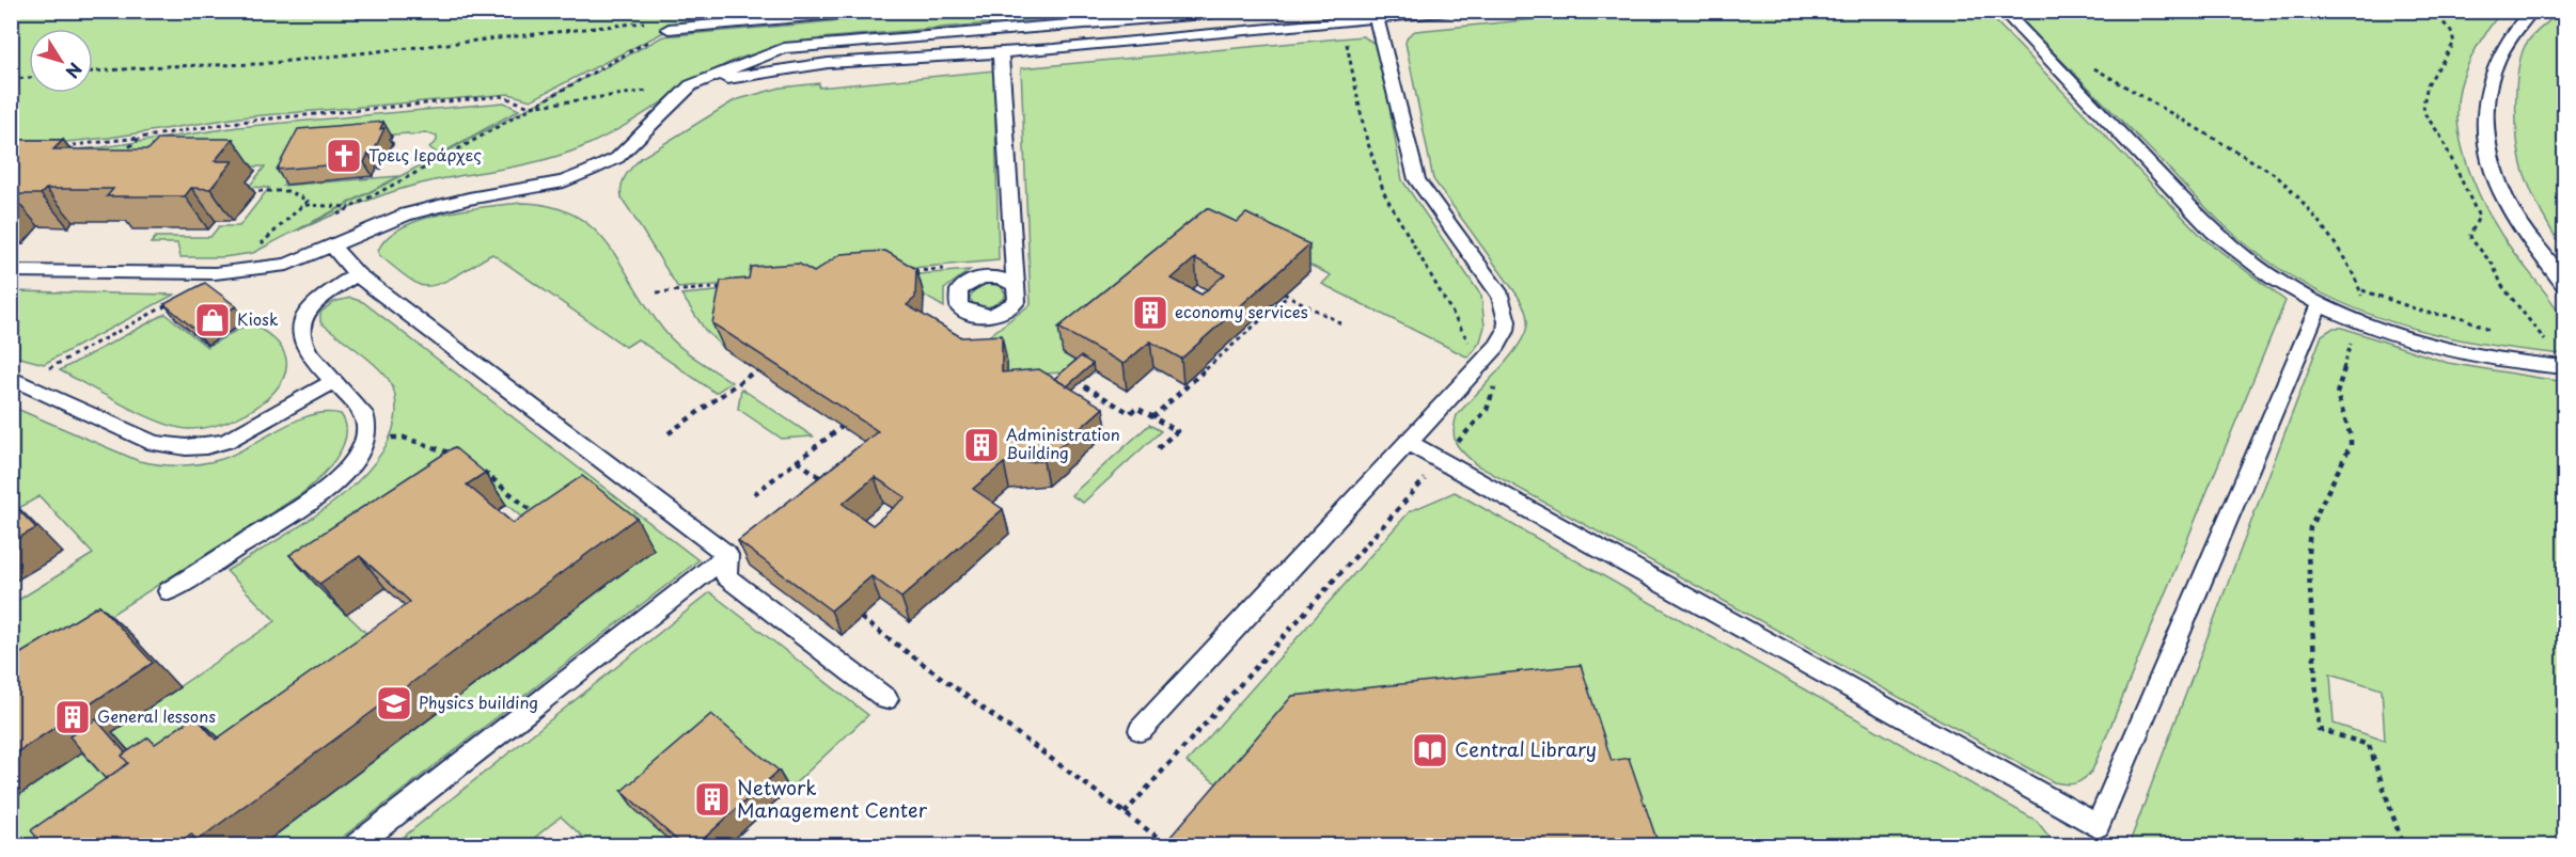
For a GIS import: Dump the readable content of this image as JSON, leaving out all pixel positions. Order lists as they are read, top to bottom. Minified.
{"places":{"church":["Τρεις Ιεράρχες"],"building":["economy services","Administration Building","General lessons","Network Management Center"],"shop":["Kiosk"],"school or university":["Physics building"],"library":["Central Library"]},"north":"bottom right"}
